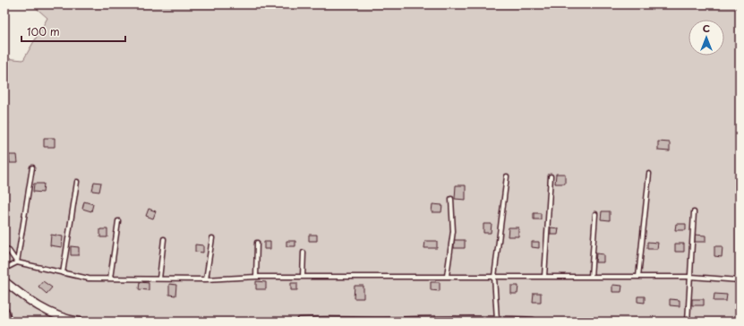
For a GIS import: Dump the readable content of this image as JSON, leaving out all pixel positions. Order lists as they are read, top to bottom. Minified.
{"scale_bar":"100 m","north":"top"}
